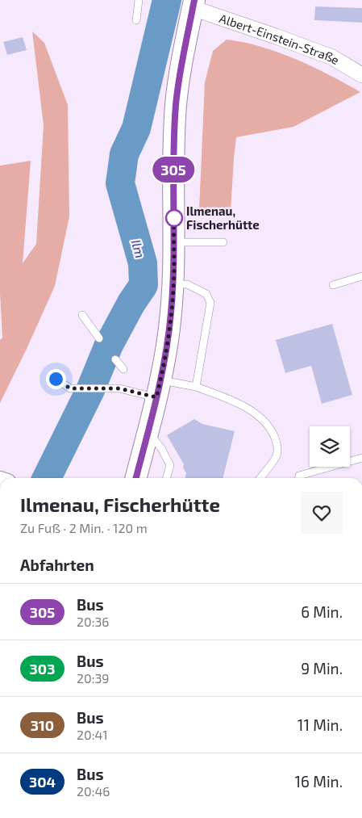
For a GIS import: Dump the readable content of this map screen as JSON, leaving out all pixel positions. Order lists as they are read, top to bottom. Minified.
{"streets":{"street":["Albert-Einstein-Straße"]},"water":["Ilm"],"places":["Ilmenau, Fischerhütte"],"lines":["bus line 305"],"page":{"on_map":"305","heading":[["Ilmenau, Fischerhütte","Zu Fuß · 2 Min. · 120 m"],"Abfahrten"],"list":[{"mark":"305","name":"Bus","note":"20:36","value":"6 Min."},{"mark":"303","name":"Bus","note":"20:39","value":"9 Min."},{"mark":"310","name":"Bus","note":"20:41","value":"11 Min."},{"mark":"304","name":"Bus","note":"20:46","value":"16 Min."}]}}
